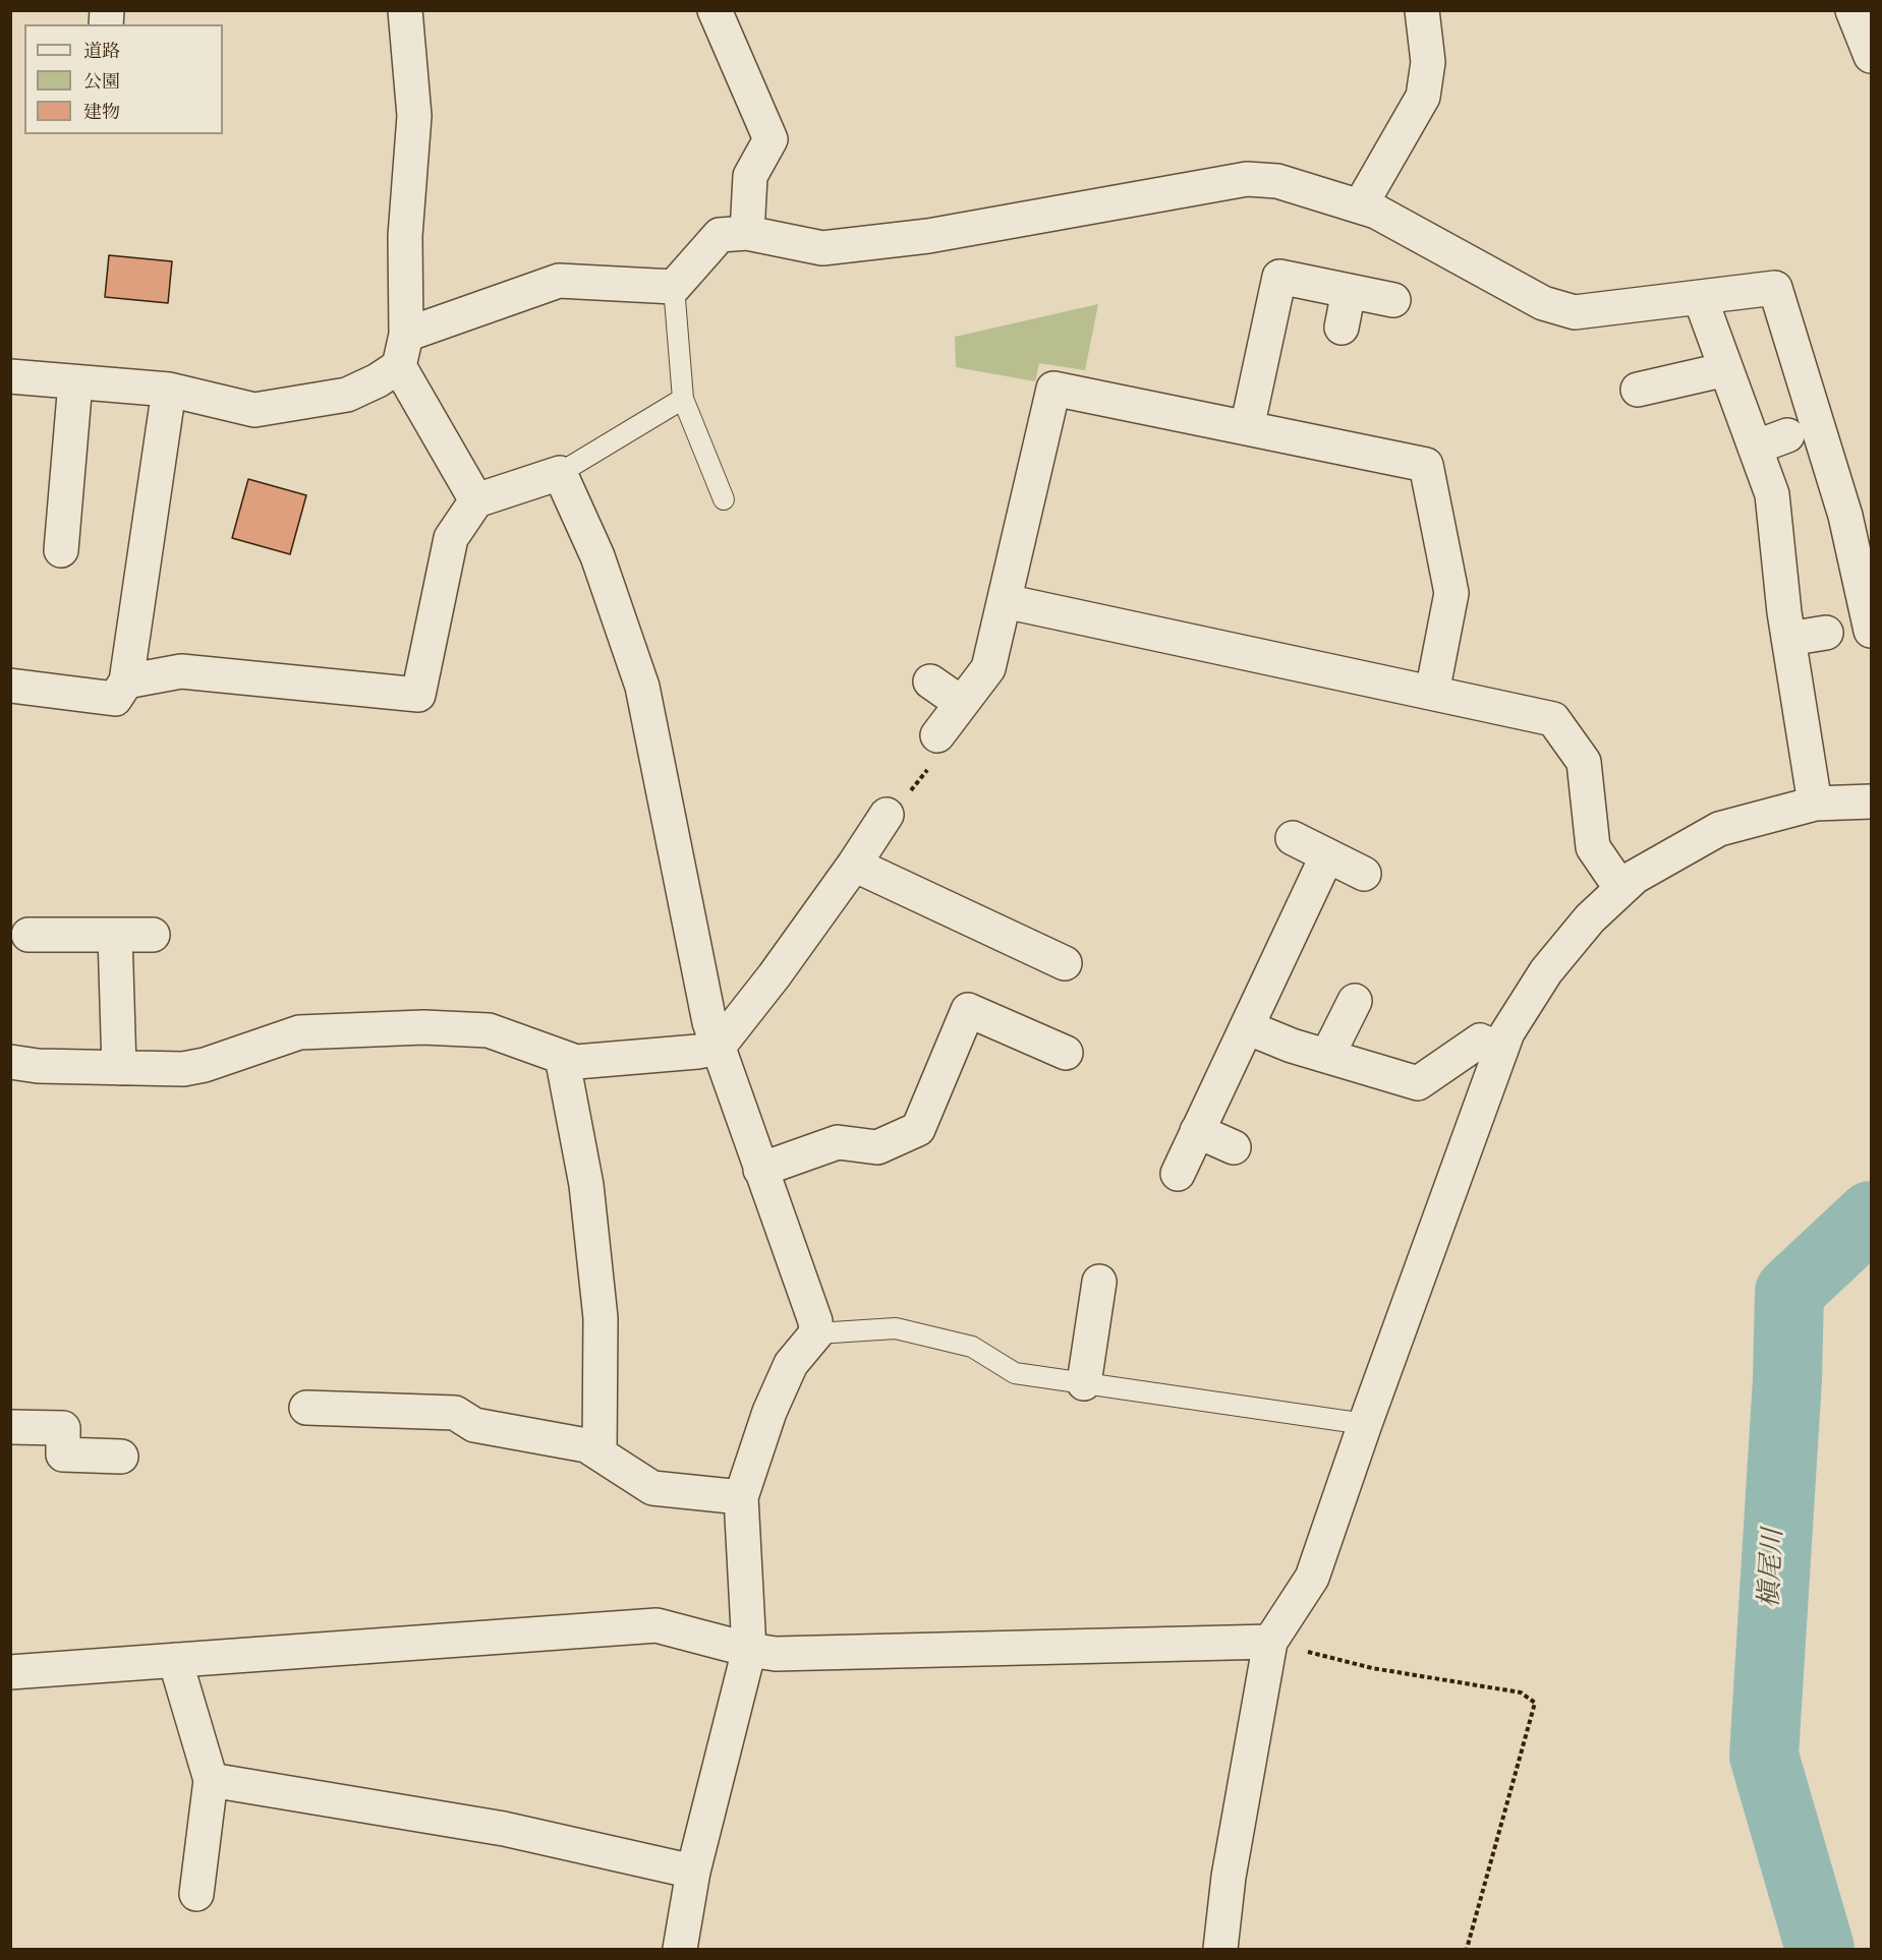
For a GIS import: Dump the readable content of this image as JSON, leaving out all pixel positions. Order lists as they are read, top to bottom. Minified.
{"water":["槇尾川"],"legend":["道路","公園","建物"]}
